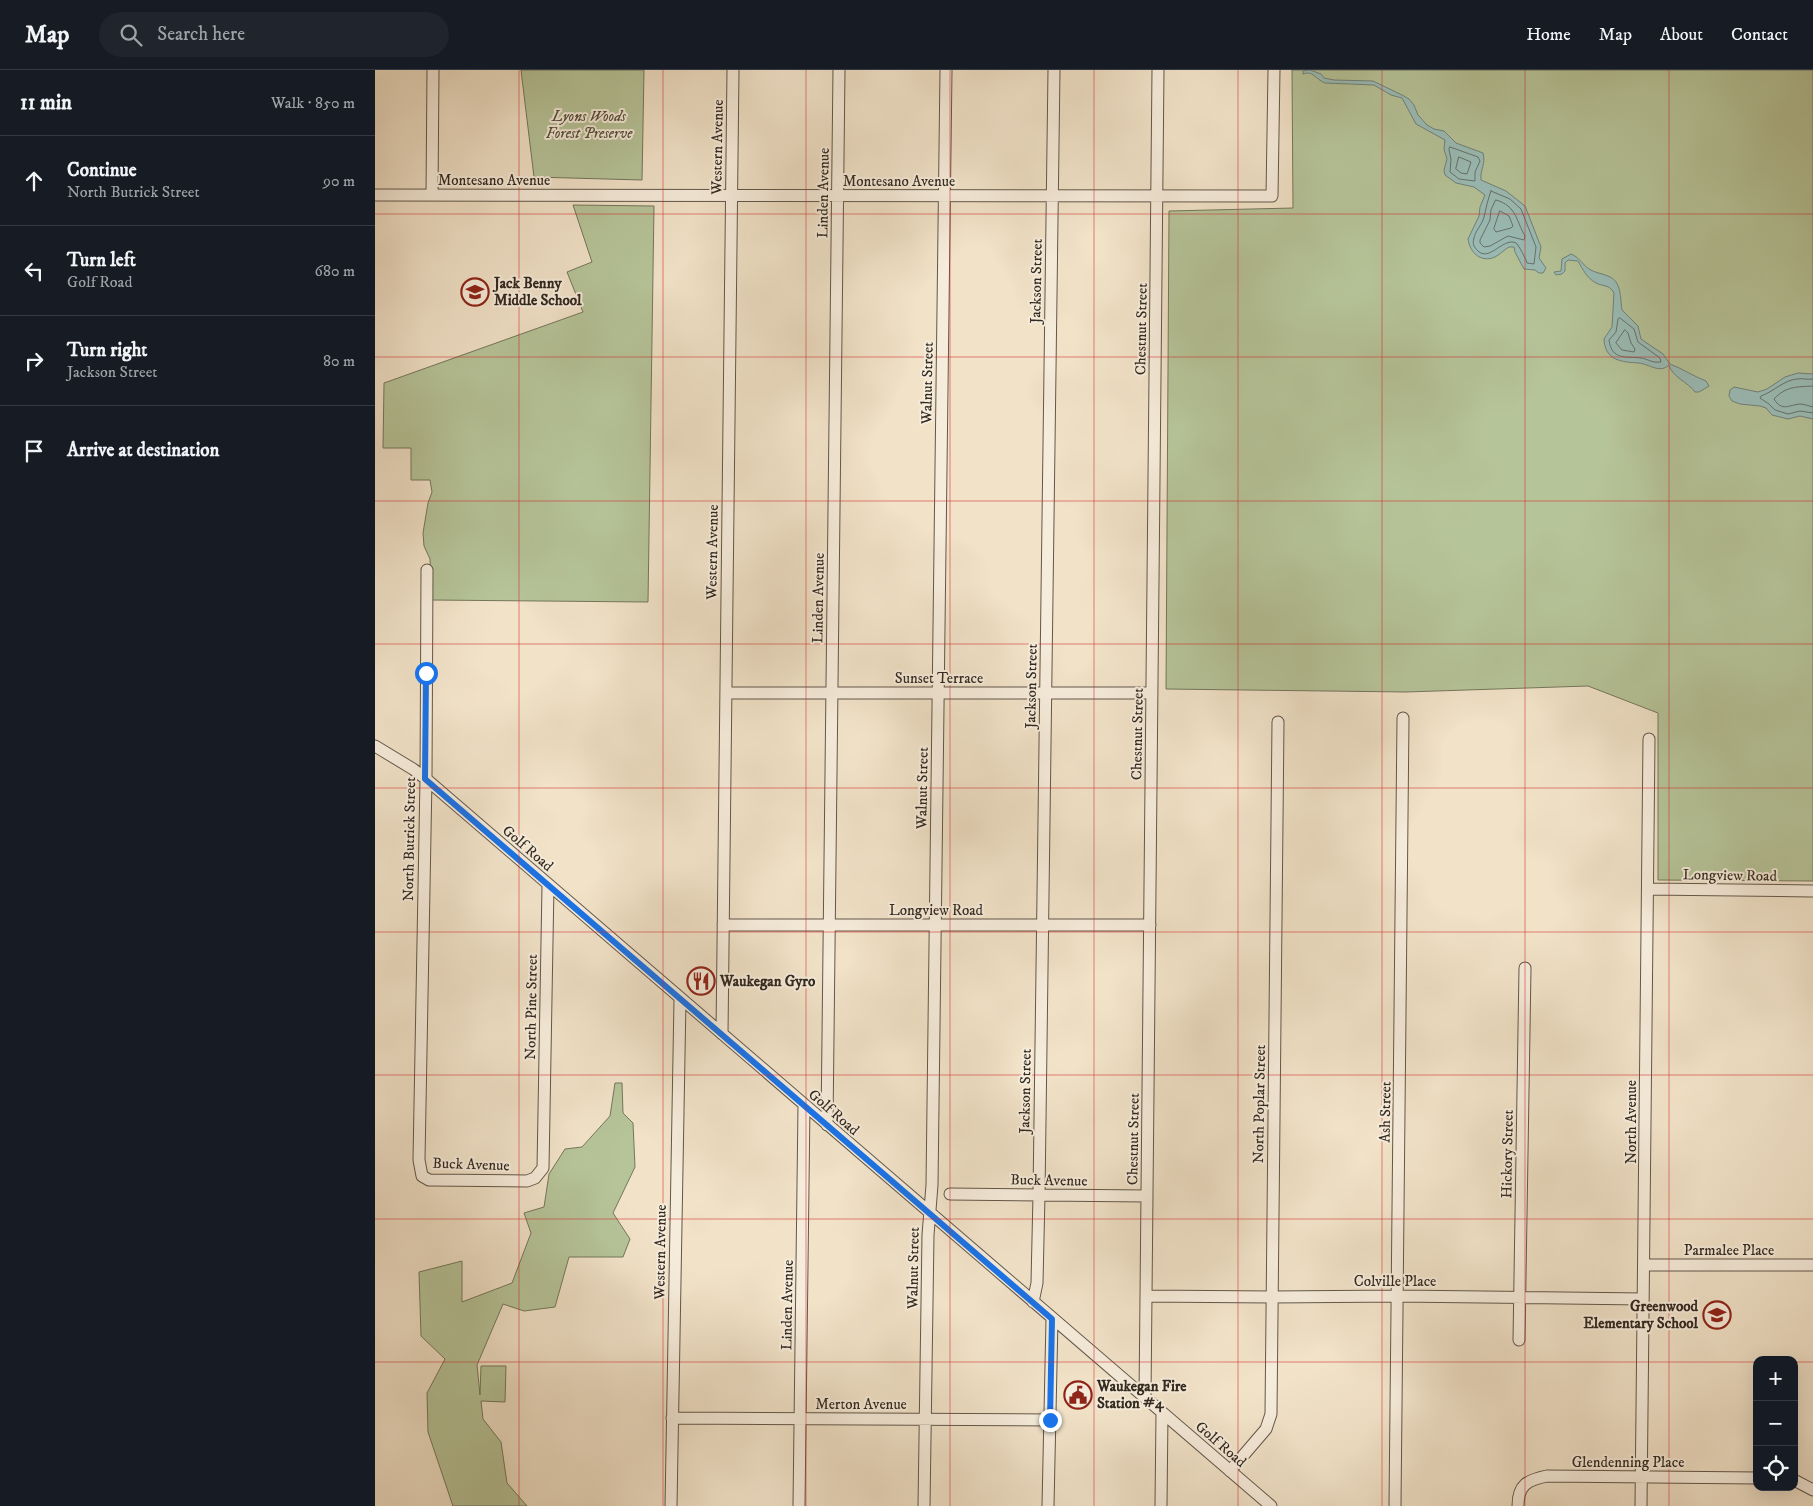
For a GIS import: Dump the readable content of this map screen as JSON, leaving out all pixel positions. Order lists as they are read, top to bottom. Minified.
{"streets":{"street":["Western Avenue","Montesano Avenue","Linden Avenue","Jackson Street","Chestnut Street","Walnut Street","Sunset Terrace","North Butrick Street","Golf Road","Longview Road","North Pine Street","North Poplar Street","Ash Street","North Avenue","Hickory Street","Buck Avenue","Parmalee Place","Colville Place","Merton Avenue","Glendenning Place"]},"crossings":[["Western Avenue","Montesano Avenue"],["Western Avenue","Sunset Terrace"],["Western Avenue","Golf Road"],["Western Avenue","Longview Road"],["Western Avenue","Merton Avenue"],["Montesano Avenue","Linden Avenue"],["Montesano Avenue","Jackson Street"],["Montesano Avenue","Chestnut Street"],["Montesano Avenue","Walnut Street"],["Linden Avenue","Sunset Terrace"],["Linden Avenue","Golf Road"],["Linden Avenue","Longview Road"],["Linden Avenue","Merton Avenue"],["Jackson Street","Sunset Terrace"],["Jackson Street","Golf Road"],["Jackson Street","Longview Road"],["Jackson Street","Buck Avenue"],["Chestnut Street","Sunset Terrace"],["Chestnut Street","Golf Road"],["Chestnut Street","Longview Road"],["Chestnut Street","Buck Avenue"],["Chestnut Street","Colville Place"],["Walnut Street","Sunset Terrace"],["Walnut Street","Golf Road"],["Walnut Street","Longview Road"],["Walnut Street","Merton Avenue"],["North Butrick Street","Golf Road"],["North Butrick Street","Buck Avenue"],["Golf Road","North Pine Street"],["Golf Road","North Poplar Street"],["Longview Road","North Avenue"],["North Pine Street","Buck Avenue"],["North Poplar Street","Colville Place"],["Ash Street","Colville Place"],["North Avenue","Parmalee Place"],["North Avenue","Colville Place"],["North Avenue","Glendenning Place"],["Hickory Street","Colville Place"]],"parks":["Lyons Woods Forest Preserve"],"places":{"school or university":["Jack Benny Middle School","Greenwood Elementary School"],"restaurant":["Waukegan Gyro"],"public building":["Waukegan Fire Station #4"]},"page":{"header":"Map","search":"Search here","nav":["Home","Map","About","Contact"],"heading":["11 min","Walk · 850 m"],"list":[["Continue","North Butrick Street","90 m"],["Turn left","Golf Road","680 m"],["Turn right","Jackson Street","80 m"],"Arrive at destination"],"map_buttons":["+","−"]}}
